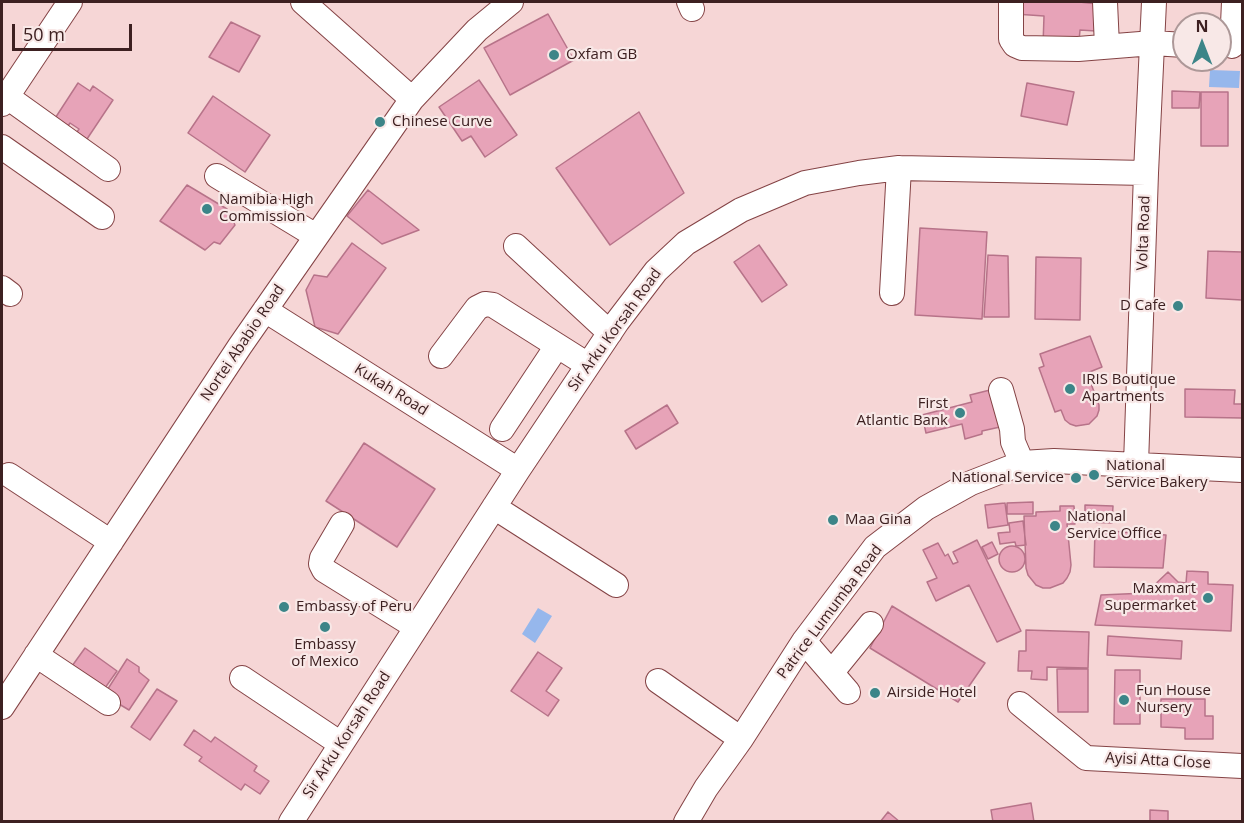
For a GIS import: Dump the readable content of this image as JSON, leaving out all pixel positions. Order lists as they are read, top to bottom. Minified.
{"streets":{"street":["Volta Road","Sir Arku Korsah Road","Nortei Ababio Road","Kukah Road","Patrice Lumumba Road","Ayisi Atta Close"]},"crossings":[["Volta Road","Sir Arku Korsah Road"],["Volta Road","Patrice Lumumba Road"],["Sir Arku Korsah Road","Kukah Road"],["Nortei Ababio Road","Kukah Road"]],"places":["Oxfam GB","Chinese Curve","Namibia High Commission","D Cafe","IRIS Boutique Apartments","First Atlantic Bank","National Service Bakery","National Service","Maa Gina","National Service Office","Maxmart Supermarket","Embassy of Peru","Embassy of Mexico","Airside Hotel","Fun House Nursery"],"scale_bar":"50 m","north":"top"}
